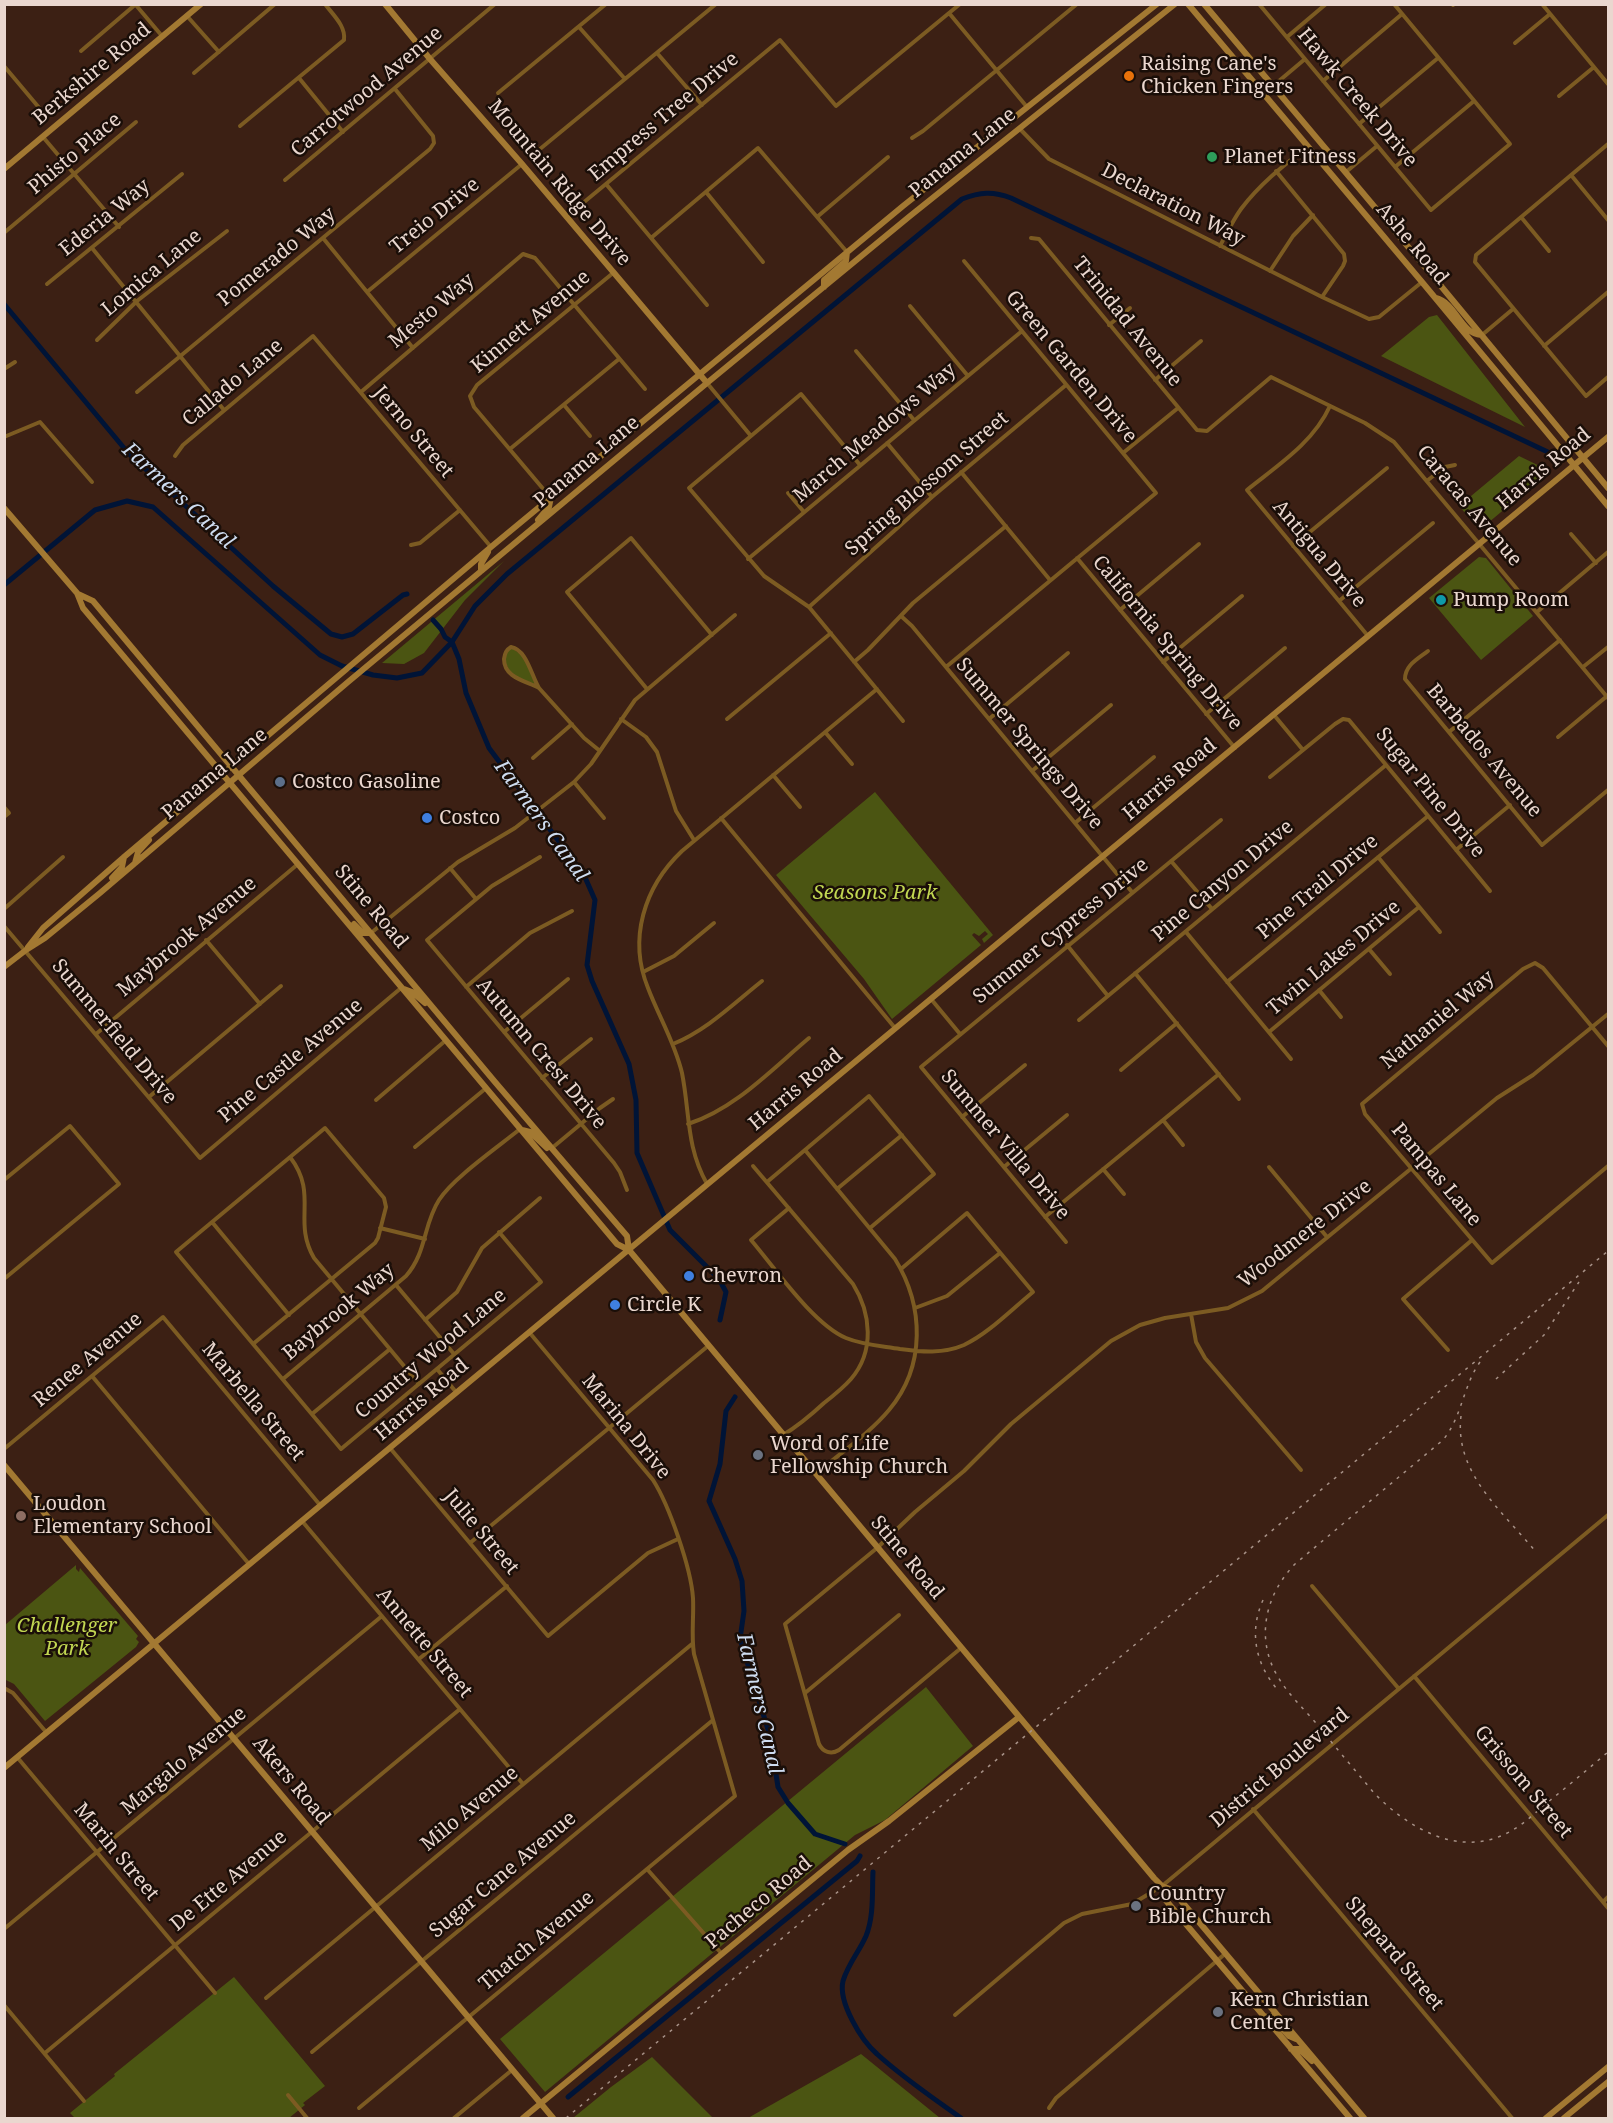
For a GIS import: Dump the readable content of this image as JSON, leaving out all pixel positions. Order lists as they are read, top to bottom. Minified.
{"streets":{"main road":["Berkshire Road","Panama Lane","Mountain Ridge Drive","Ashe Road","Harris Road","Stine Road","Akers Road","Pacheco Road"],"street":["Carrotwood Avenue","Hawk Creek Drive","Empress Tree Drive","Phisto Place","Declaration Way","Treio Drive","Ederia Way","Pomerado Way","Lomica Lane","Mesto Way","Kinnett Avenue","Trinidad Avenue","Green Garden Drive","Callado Lane","Jerno Street","March Meadows Way","Spring Blossom Street","Caracas Avenue","Antigua Drive","California Spring Drive","Summer Springs Drive","Barbados Avenue","Sugar Pine Drive","Pine Canyon Drive","Pine Trail Drive","Summer Cypress Drive","Maybrook Avenue","Twin Lakes Drive","Nathaniel Way","Summerfield Drive","Autumn Crest Drive","Pine Castle Avenue","Summer Villa Drive","Pampas Lane","Woodmere Drive","Baybrook Way","Country Wood Lane","Renee Avenue","Marbella Street","Marina Drive","Julie Street","Annette Street","Margalo Avenue","District Boulevard","Grissom Street","Milo Avenue","Marin Street","Sugar Cane Avenue","De Ette Avenue","Thatch Avenue","Shepard Street"]},"crossings":[["Carrotwood Avenue","Mountain Ridge Drive"],["Carrotwood Avenue","Pomerado Way"],["Empress Tree Drive","Mountain Ridge Drive"],["Panama Lane","Mountain Ridge Drive"],["Panama Lane","Declaration Way"],["Panama Lane","Jerno Street"],["Panama Lane","Stine Road"],["Panama Lane","Summerfield Drive"],["Mountain Ridge Drive","Treio Drive"],["Mountain Ridge Drive","Kinnett Avenue"],["Declaration Way","Ashe Road"],["Ashe Road","Harris Road"],["Mesto Way","Kinnett Avenue"],["Mesto Way","Jerno Street"],["Trinidad Avenue","Caracas Avenue"],["Green Garden Drive","March Meadows Way"],["Green Garden Drive","Spring Blossom Street"],["Green Garden Drive","California Spring Drive"],["Callado Lane","Jerno Street"],["Harris Road","Caracas Avenue"],["Harris Road","Antigua Drive"],["Harris Road","California Spring Drive"],["Harris Road","Summer Springs Drive"],["Harris Road","Stine Road"],["Harris Road","Marbella Street"],["Harris Road","Marina Drive"],["Harris Road","Julie Street"],["Harris Road","Annette Street"],["Harris Road","Akers Road"],["Harris Road","Marin Street"],["Caracas Avenue","Antigua Drive"],["Summer Springs Drive","Summer Cypress Drive"],["Sugar Pine Drive","Pine Canyon Drive"],["Sugar Pine Drive","Pine Trail Drive"],["Stine Road","Maybrook Avenue"],["Stine Road","Pine Castle Avenue"],["Stine Road","Woodmere Drive"],["Stine Road","Baybrook Way"],["Stine Road","District Boulevard"],["Stine Road","Pacheco Road"],["Summer Cypress Drive","Summer Villa Drive"],["Maybrook Avenue","Summerfield Drive"],["Nathaniel Way","Pampas Lane"],["Nathaniel Way","Woodmere Drive"],["Summerfield Drive","Pine Castle Avenue"],["Pampas Lane","Woodmere Drive"],["Renee Avenue","Marbella Street"],["Marina Drive","Julie Street"],["Marina Drive","Milo Avenue"],["Marina Drive","Sugar Cane Avenue"],["Marina Drive","Thatch Avenue"],["Annette Street","Margalo Avenue"],["Annette Street","Milo Avenue"],["Annette Street","De Ette Avenue"],["Margalo Avenue","Akers Road"],["Margalo Avenue","Marin Street"],["District Boulevard","Grissom Street"],["District Boulevard","Shepard Street"],["Akers Road","Milo Avenue"],["Akers Road","Sugar Cane Avenue"],["Akers Road","De Ette Avenue"],["Akers Road","Pacheco Road"],["Akers Road","Thatch Avenue"],["Marin Street","De Ette Avenue"]],"water":["Farmers Canal"],"parks":["Seasons Park","Challenger Park"],"places":["Raising Cane's Chicken Fingers","Planet Fitness","Pump Room","Costco Gasoline","Costco","Chevron","Circle K","Word of Life Fellowship Church","Loudon Elementary School","Country Bible Church","Kern Christian Center"]}
